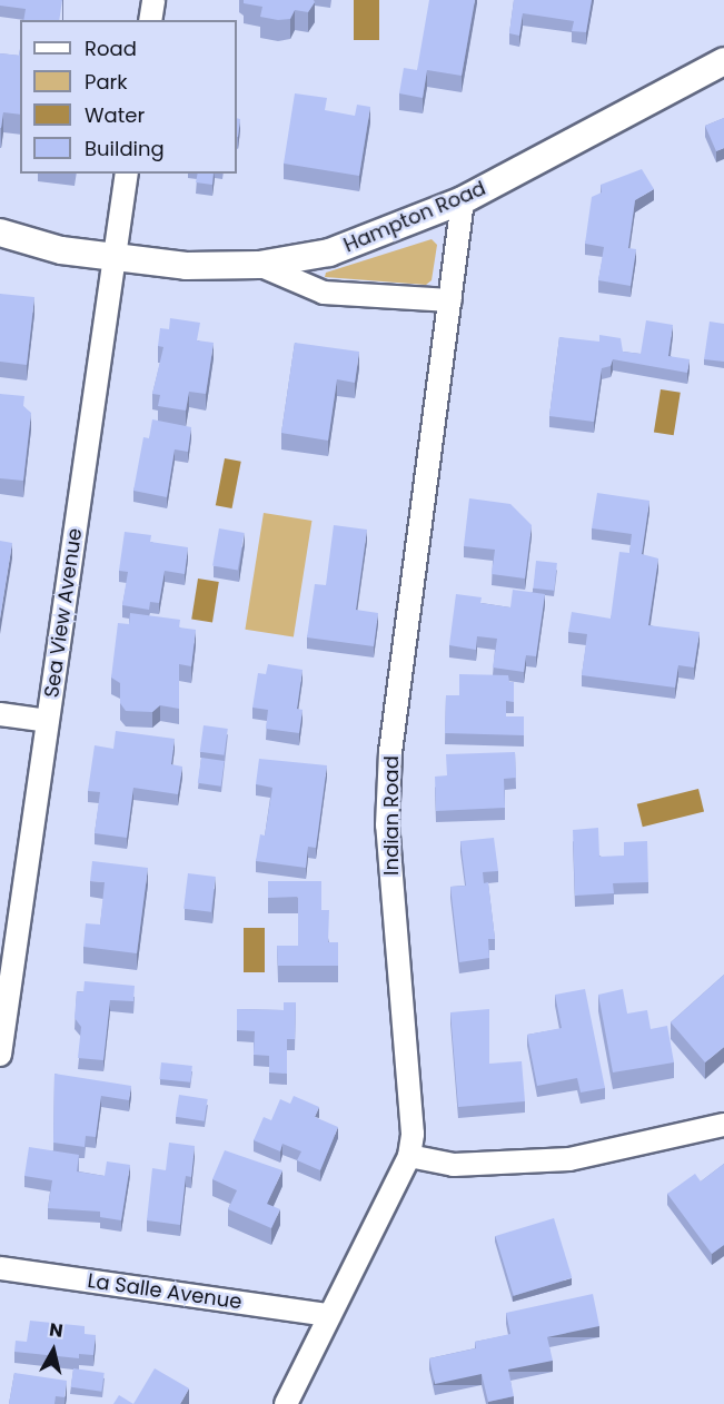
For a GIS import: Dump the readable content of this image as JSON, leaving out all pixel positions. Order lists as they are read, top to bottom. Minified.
{"streets":{"street":["Hampton Road","Sea View Avenue","Indian Road","La Salle Avenue"]},"crossings":[["Hampton Road","Sea View Avenue"],["Hampton Road","Indian Road"],["Indian Road","La Salle Avenue"]],"legend":["Road","Park","Water","Building"],"north":"top"}
